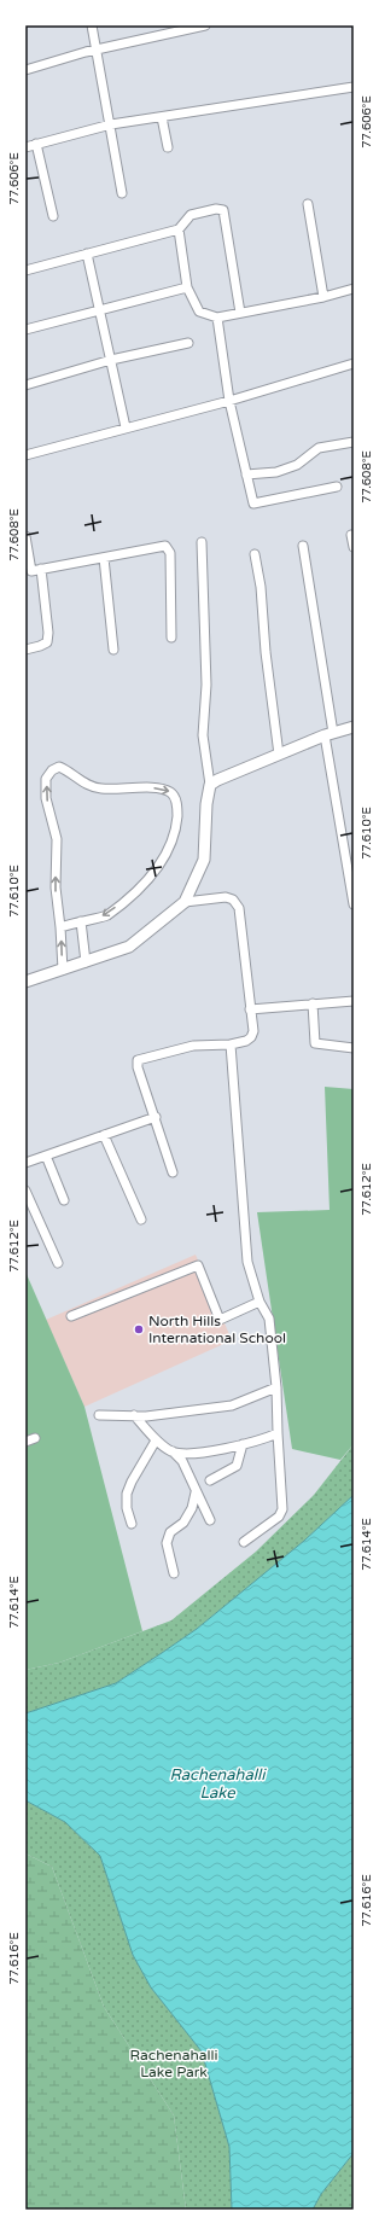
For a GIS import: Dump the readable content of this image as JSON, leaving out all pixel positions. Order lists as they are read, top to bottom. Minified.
{"water":["Rachenahalli Lake"],"parks":["Rachenahalli Lake Park"],"places":["North Hills International School"],"coordinates":["77.606°E","77.608°E","77.610°E","77.612°E","77.614°E","77.616°E"]}
